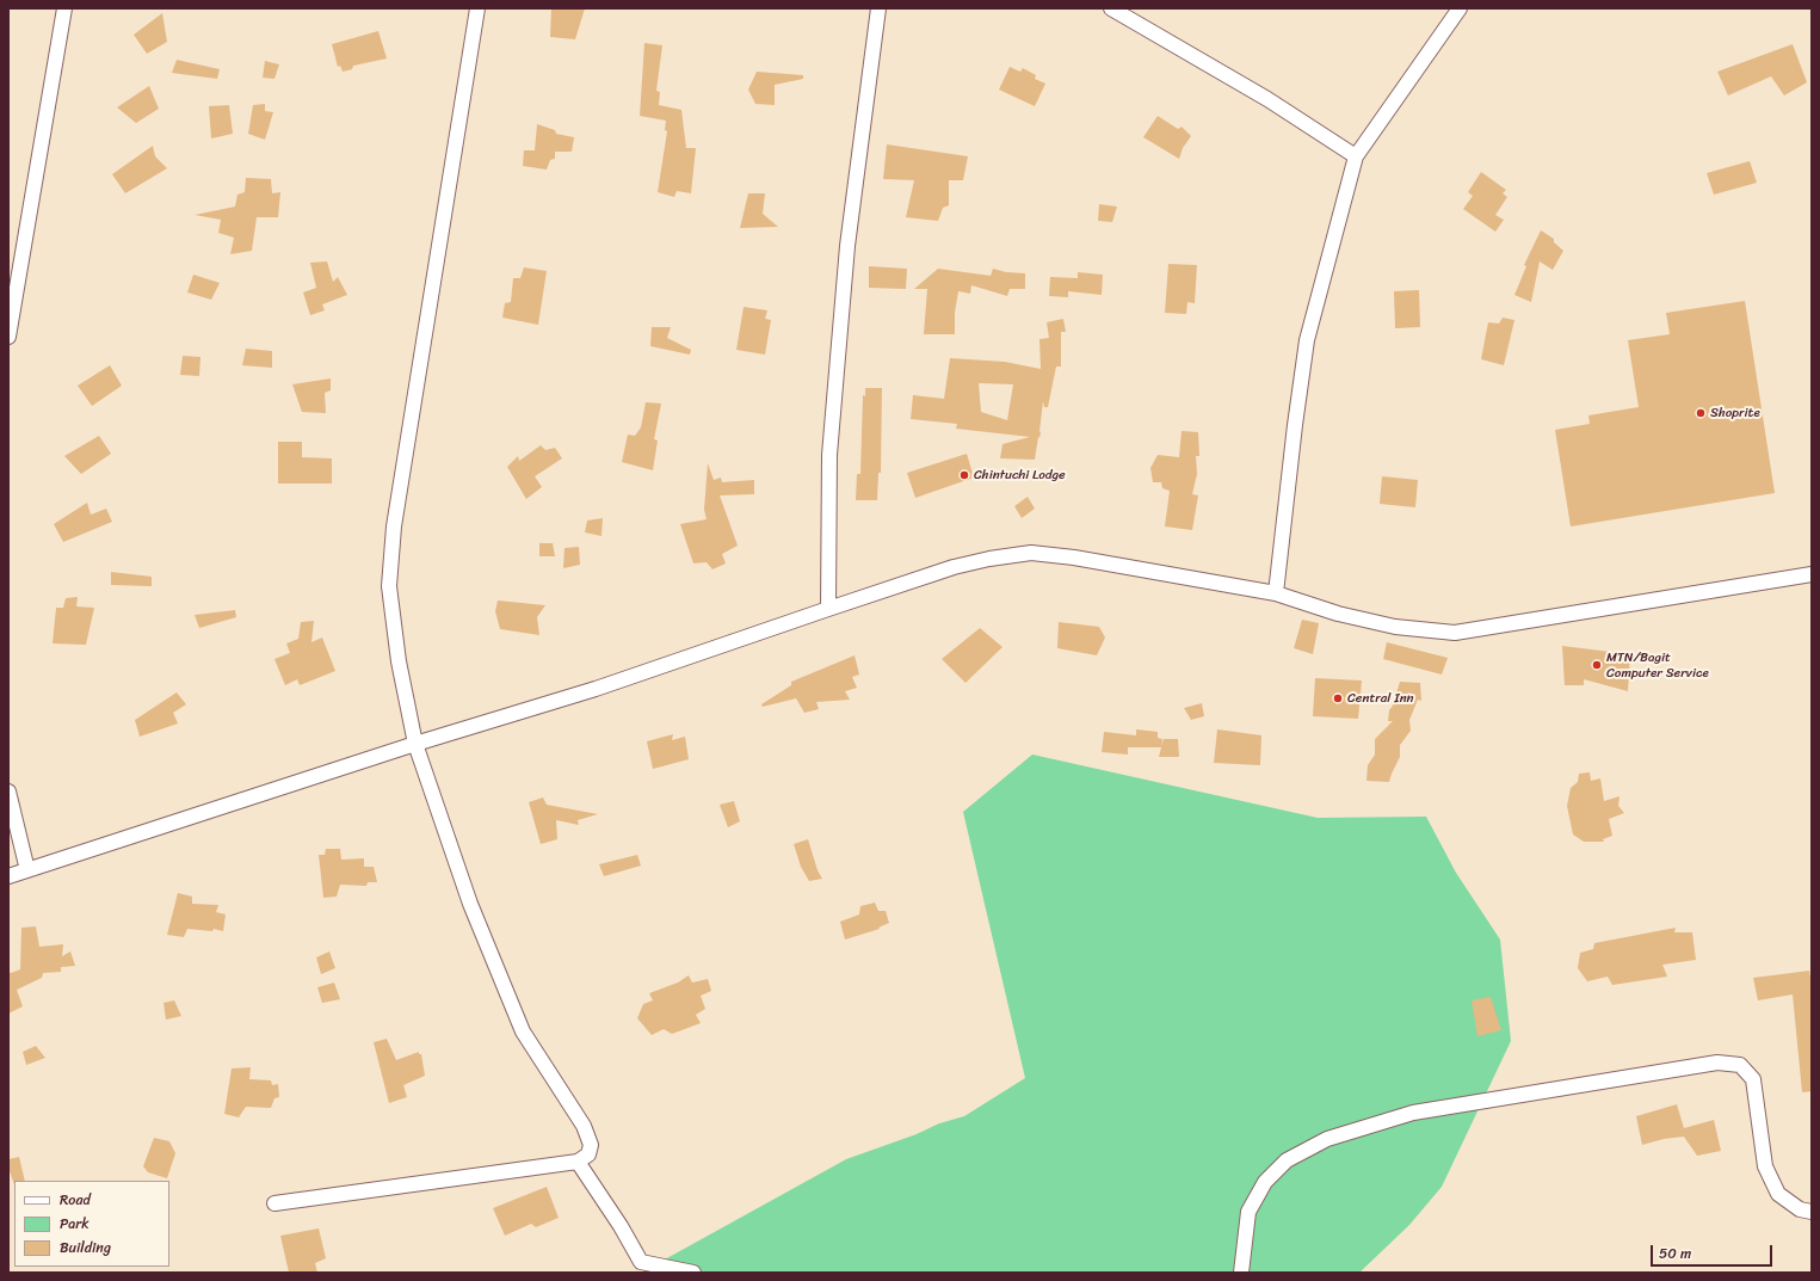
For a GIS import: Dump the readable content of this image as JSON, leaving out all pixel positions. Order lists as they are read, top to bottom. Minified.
{"places":["Shoprite","Chintuchi Lodge","MTN/Bagit Computer Service","Central Inn"],"legend":["Road","Park","Building"],"scale_bar":"50 m"}
